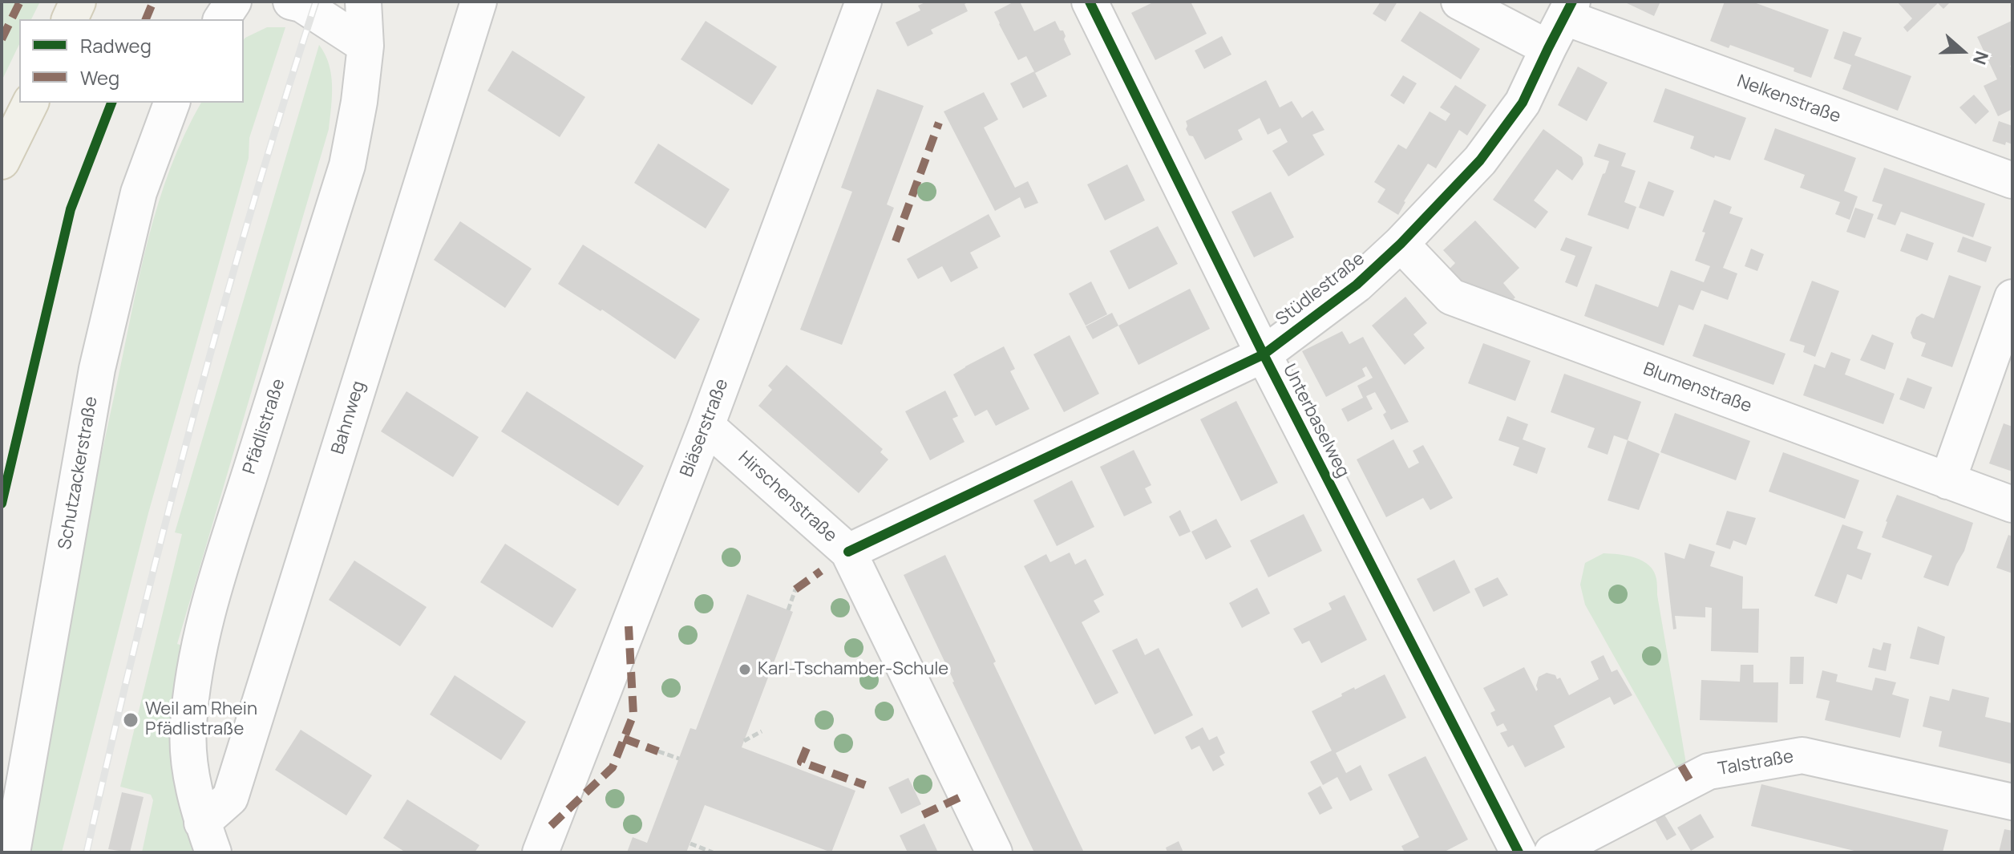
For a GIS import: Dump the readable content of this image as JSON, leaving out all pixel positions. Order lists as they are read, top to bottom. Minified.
{"streets":{"street":["Nelkenstraße","Stüdlestraße","Blumenstraße","Bahnweg","Unterbaselweg","Pfädlistraße","Bläserstraße","Schutzackerstraße","Hirschenstraße","Talstraße"]},"crossings":[["Nelkenstraße","Stüdlestraße"],["Stüdlestraße","Blumenstraße"],["Stüdlestraße","Unterbaselweg"],["Stüdlestraße","Hirschenstraße"],["Bahnweg","Pfädlistraße"],["Bläserstraße","Hirschenstraße"]],"places":["Karl-Tschamber-Schule","Weil am Rhein Pfädlistraße"],"legend":["Radweg","Weg"],"north":"right"}
